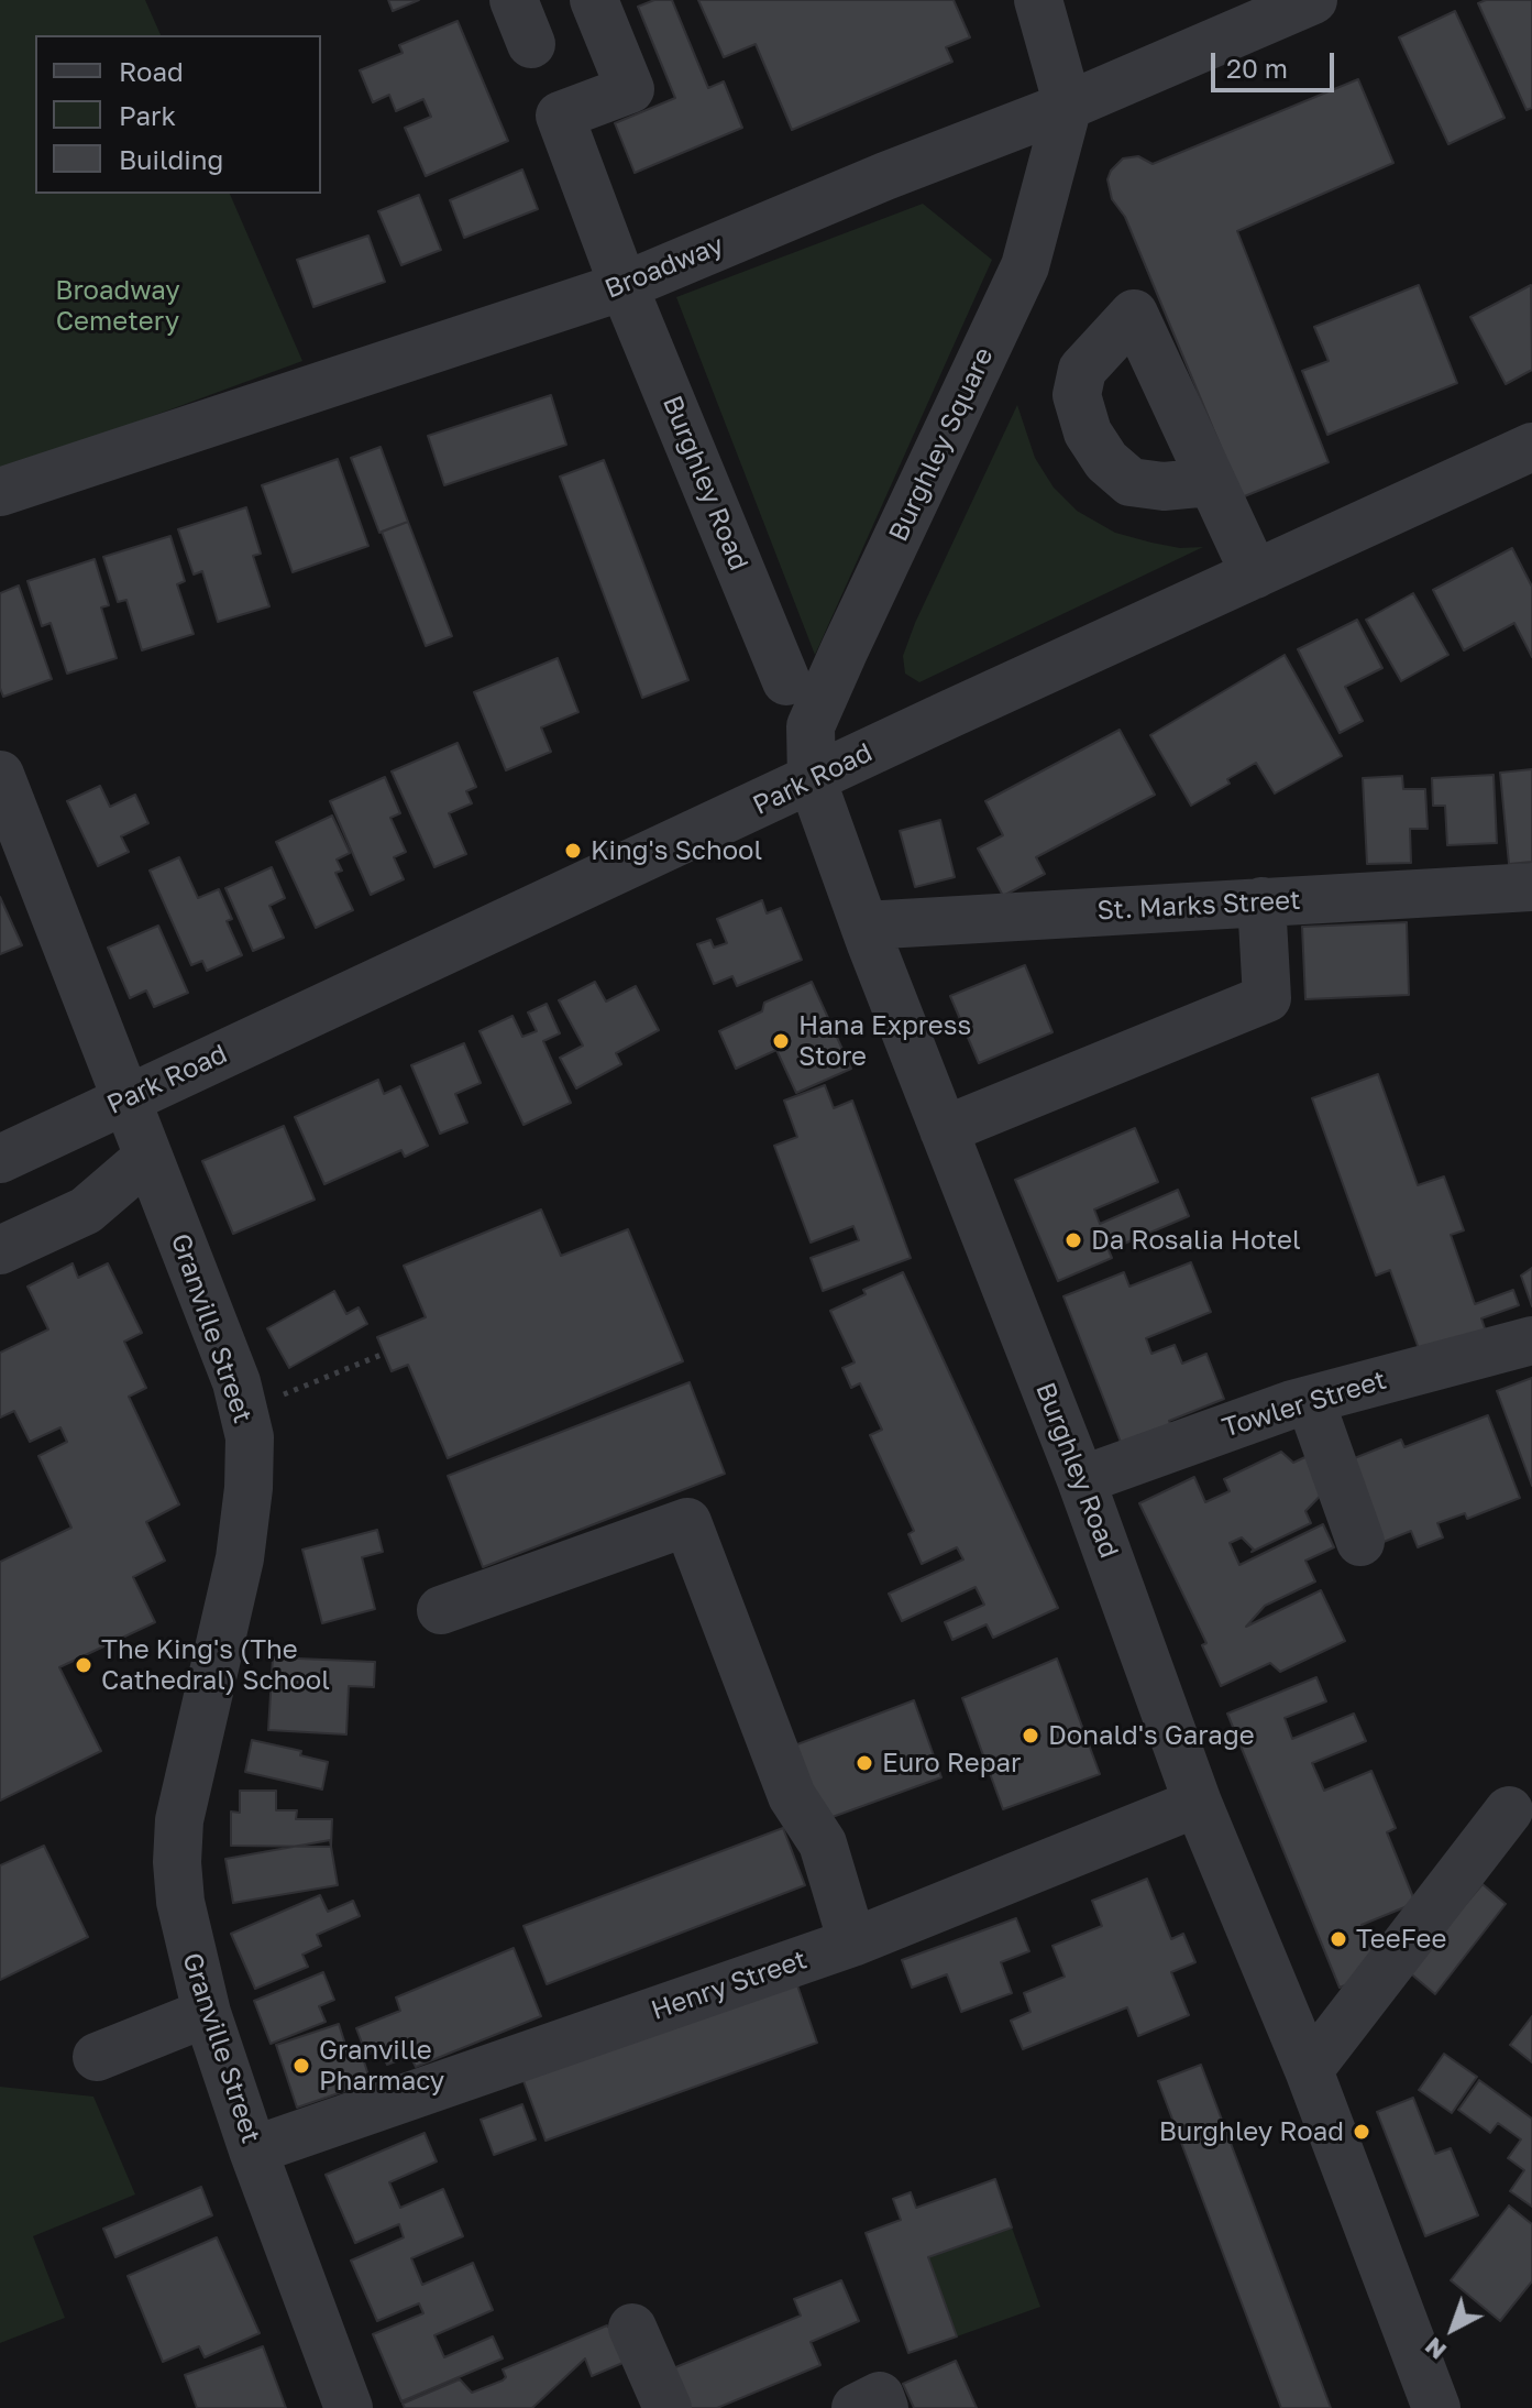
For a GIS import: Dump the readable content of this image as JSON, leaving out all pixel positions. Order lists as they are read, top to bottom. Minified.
{"streets":{"street":["Broadway","Burghley Square","Burghley Road","Park Road","St. Marks Street","Granville Street","Towler Street","Henry Street"]},"crossings":[["Broadway","Burghley Square"],["Broadway","Burghley Road"],["Burghley Square","Burghley Road"],["Burghley Square","Park Road"],["Burghley Road","Park Road"],["Burghley Road","St. Marks Street"],["Burghley Road","Towler Street"],["Burghley Road","Henry Street"],["Park Road","Granville Street"],["Granville Street","Henry Street"]],"parks":["Broadway Cemetery"],"places":["King's School","Hana Express Store","Da Rosalia Hotel","The King's (The Cathedral) School","Donald's Garage","Euro Repar","TeeFee","Granville Pharmacy","Burghley Road"],"legend":["Road","Park","Building"],"scale_bar":"20 m","north":"bottom left"}
